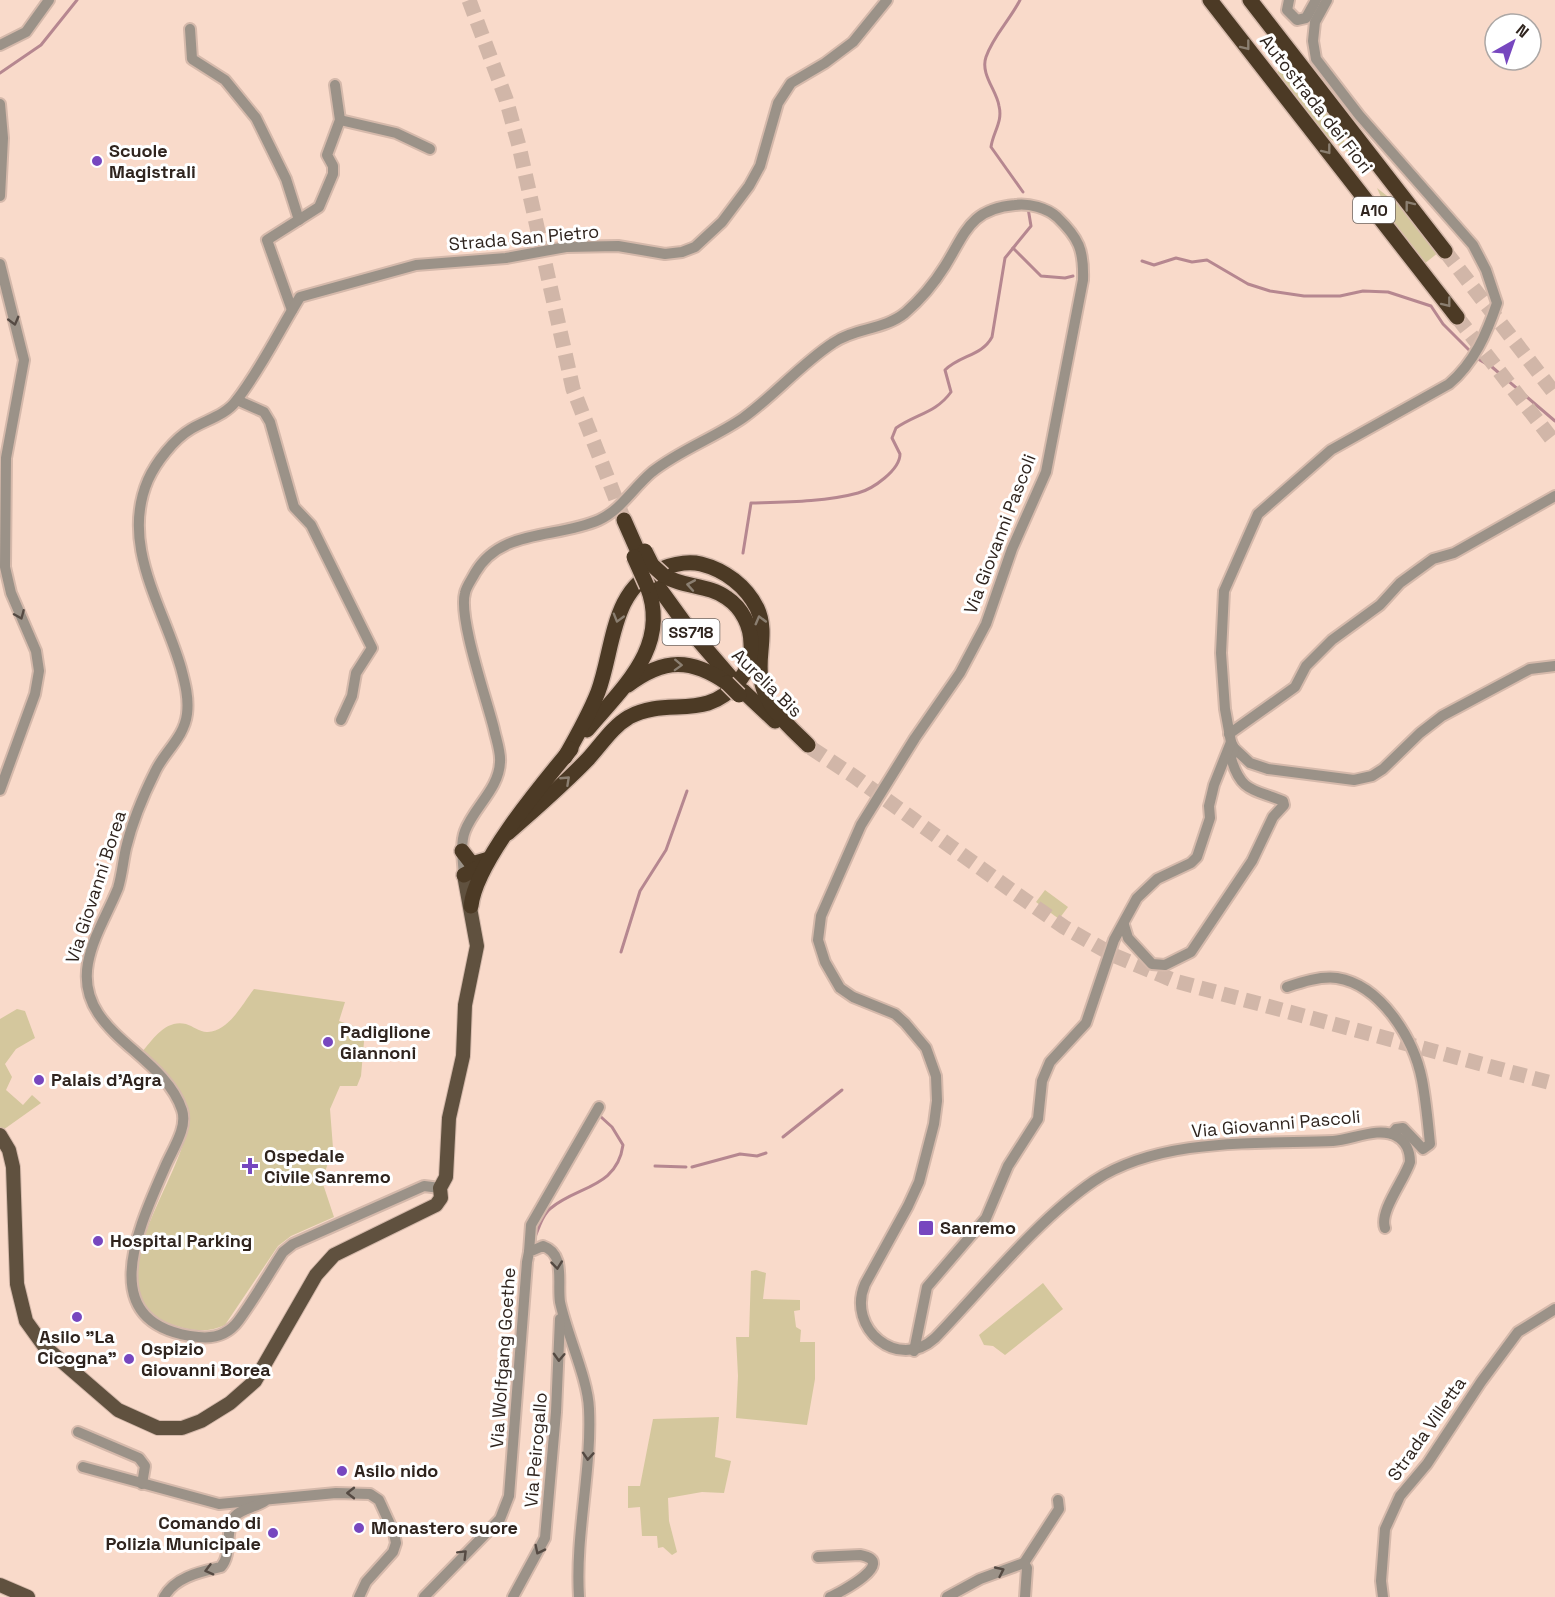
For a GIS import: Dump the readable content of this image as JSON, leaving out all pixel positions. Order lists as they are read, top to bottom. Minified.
{"streets":{"highway":["Autostrada dei Fiori","A10","SS718","Aurelia Bis"],"main road":["Via Giovanni Pascoli"],"street":["Strada San Pietro","Via Giovanni Borea","Via Wolfgang Goethe","Strada Villetta","Via Peirogallo"]},"crossings":[["Strada San Pietro","Via Giovanni Borea"],["Via Giovanni Pascoli","Via Giovanni Borea"],["Via Wolfgang Goethe","Via Peirogallo"]],"one_way":["Via Peirogallo"],"places":{"other":["Scuole Magistrali","Padiglione Giannoni","Palais d'Agra","Hospital Parking","Asilo \"La Cicogna\"","Ospizio Giovanni Borea","Asilo nido","Monastero suore","Comando di Polizia Municipale"],"health":["Ospedale Civile Sanremo"],"transit":["Sanremo"]},"north":"top right"}
